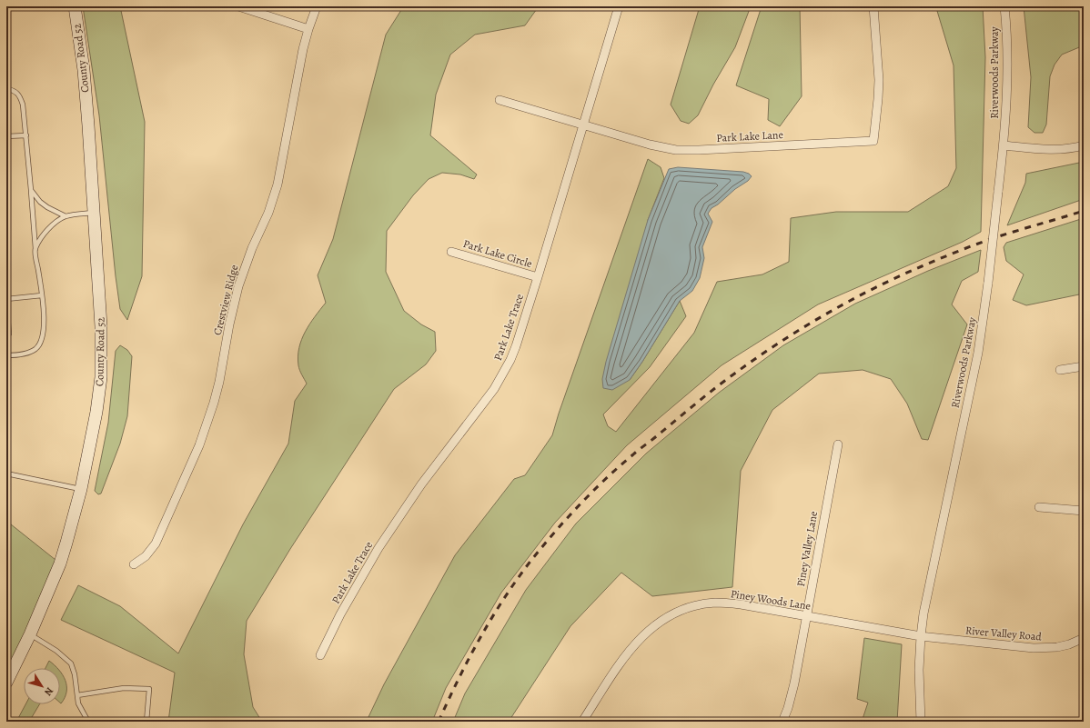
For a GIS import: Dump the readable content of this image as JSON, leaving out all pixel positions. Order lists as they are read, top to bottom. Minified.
{"streets":{"main road":["County Road 52"],"street":["Riverwoods Parkway","Park Lake Lane","Park Lake Circle","Crestview Ridge","Park Lake Trace","Piney Valley Lane","Piney Woods Lane","River Valley Road"]},"crossings":[["Riverwoods Parkway","Piney Woods Lane"],["Riverwoods Parkway","River Valley Road"],["Park Lake Lane","Park Lake Trace"],["Park Lake Circle","Park Lake Trace"],["Piney Valley Lane","Piney Woods Lane"],["Piney Woods Lane","River Valley Road"]],"north":"bottom right"}
